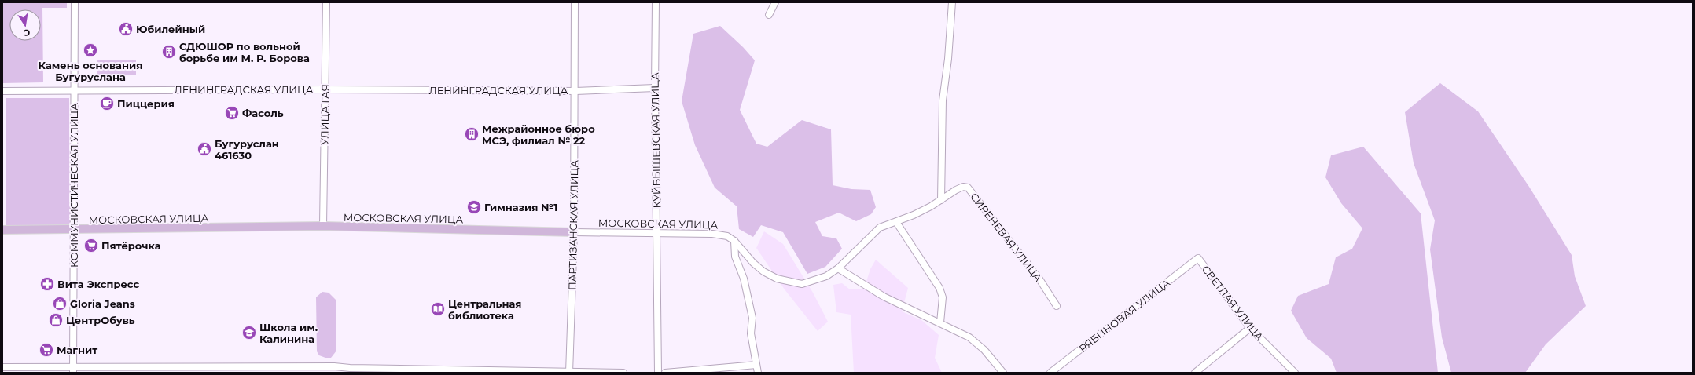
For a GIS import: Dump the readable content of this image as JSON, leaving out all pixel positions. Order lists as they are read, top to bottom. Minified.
{"streets":{"main road":["МОСКОВСКАЯ УЛИЦА"],"street":["ЛЕНИНГРАДСКАЯ УЛИЦА","УЛИЦА ГАЯ","КУЙБЫШЕВСКАЯ УЛИЦА","КОММУНИСТИЧЕСКАЯ УЛИЦА","ПАРТИЗАНСКАЯ УЛИЦА","СИРЕНЕВАЯ УЛИЦА","СВЕТЛАЯ УЛИЦА","РЯБИНОВАЯ УЛИЦА"]},"crossings":[["ЛЕНИНГРАДСКАЯ УЛИЦА","УЛИЦА ГАЯ"],["ЛЕНИНГРАДСКАЯ УЛИЦА","КУЙБЫШЕВСКАЯ УЛИЦА"],["ЛЕНИНГРАДСКАЯ УЛИЦА","КОММУНИСТИЧЕСКАЯ УЛИЦА"],["ЛЕНИНГРАДСКАЯ УЛИЦА","ПАРТИЗАНСКАЯ УЛИЦА"],["УЛИЦА ГАЯ","МОСКОВСКАЯ УЛИЦА"],["КУЙБЫШЕВСКАЯ УЛИЦА","МОСКОВСКАЯ УЛИЦА"],["КОММУНИСТИЧЕСКАЯ УЛИЦА","МОСКОВСКАЯ УЛИЦА"],["МОСКОВСКАЯ УЛИЦА","ПАРТИЗАНСКАЯ УЛИЦА"],["МОСКОВСКАЯ УЛИЦА","СИРЕНЕВАЯ УЛИЦА"],["СВЕТЛАЯ УЛИЦА","РЯБИНОВАЯ УЛИЦА"]],"places":{"public building":["Юбилейный","Бугуруслан 461630"],"place":["Камень основания Бугуруслана"],"building":["СДЮШОР по вольной борьбе им М. Р. Борова","Межрайонное бюро МСЭ, филиал № 22"],"cafe":["Пиццерия"],"supermarket":["Фасоль","Пятёрочка","Магнит"],"school or university":["Гимназия №1","Школа им. Калинина"],"pharmacy":["Вита Экспресс"],"shop":["Gloria Jeans","ЦентрОбувь"],"library":["Центральная библиотека"]},"north":"bottom"}
